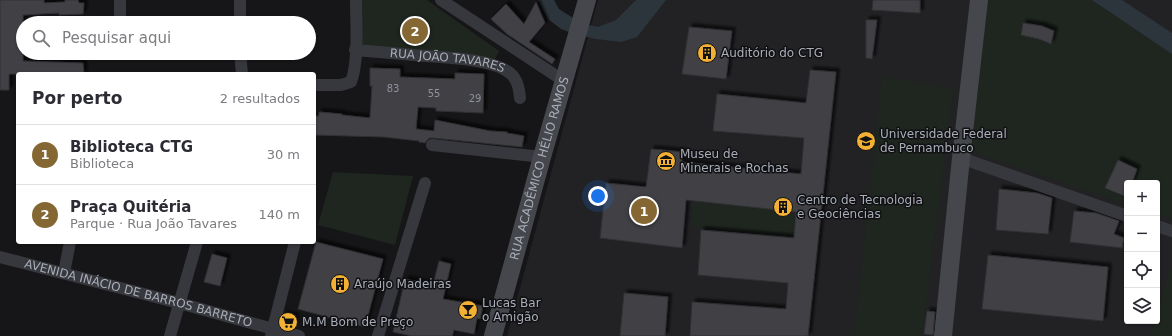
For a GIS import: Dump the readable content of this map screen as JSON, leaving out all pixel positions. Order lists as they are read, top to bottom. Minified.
{"streets":{"street":["RUA JOÃO TAVARES","RUA ACADÊMICO HÉLIO RAMOS","AVENIDA INÁCIO DE BARROS BARRETO"]},"places":{"building":["Auditório do CTG","Centro de Tecnologia e Geociências","Araújo Madeiras"],"school or university":["Universidade Federal de Pernambuco"],"museum":["Museu de Minerais e Rochas"],"bar":["Lucas Bar o Amigão"],"supermarket":["M.M Bom de Preço"]},"house_numbers":["83","55","29"],"page":{"pins":["2","1"],"search":"Pesquisar aqui","heading":["Por perto","2 resultados"],"list":[{"mark":"1","name":"Biblioteca CTG","note":"Biblioteca","value":"30 m"},{"mark":"2","name":"Praça Quitéria","note":"Parque · Rua João Tavares","value":"140 m"}],"map_buttons":["+","−"]}}
